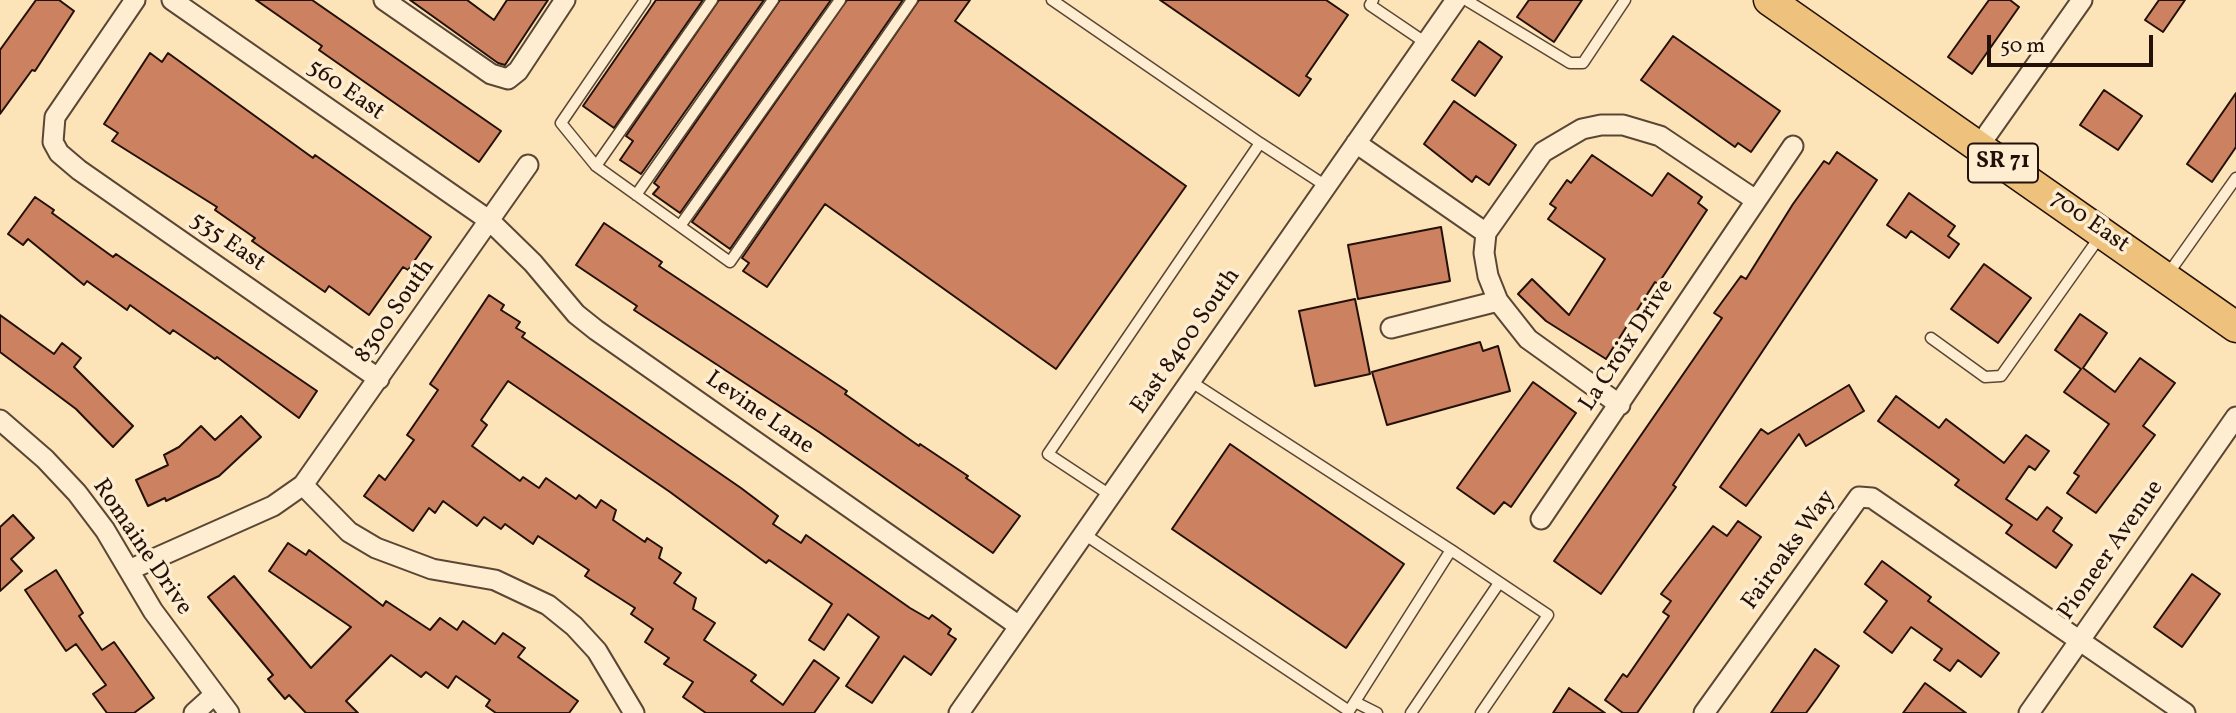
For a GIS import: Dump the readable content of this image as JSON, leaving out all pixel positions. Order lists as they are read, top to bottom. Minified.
{"streets":{"main road":["SR 71","700 East"],"street":["560 East","535 East","8300 South","East 8400 South","La Croix Drive","Levine Lane","Romaine Drive","Fairoaks Way","Pioneer Avenue"]},"crossings":[["560 East","8300 South"],["560 East","Levine Lane"],["535 East","8300 South"],["8300 South","Levine Lane"],["8300 South","Romaine Drive"],["East 8400 South","Levine Lane"],["Fairoaks Way","Pioneer Avenue"]],"scale_bar":"50 m"}
